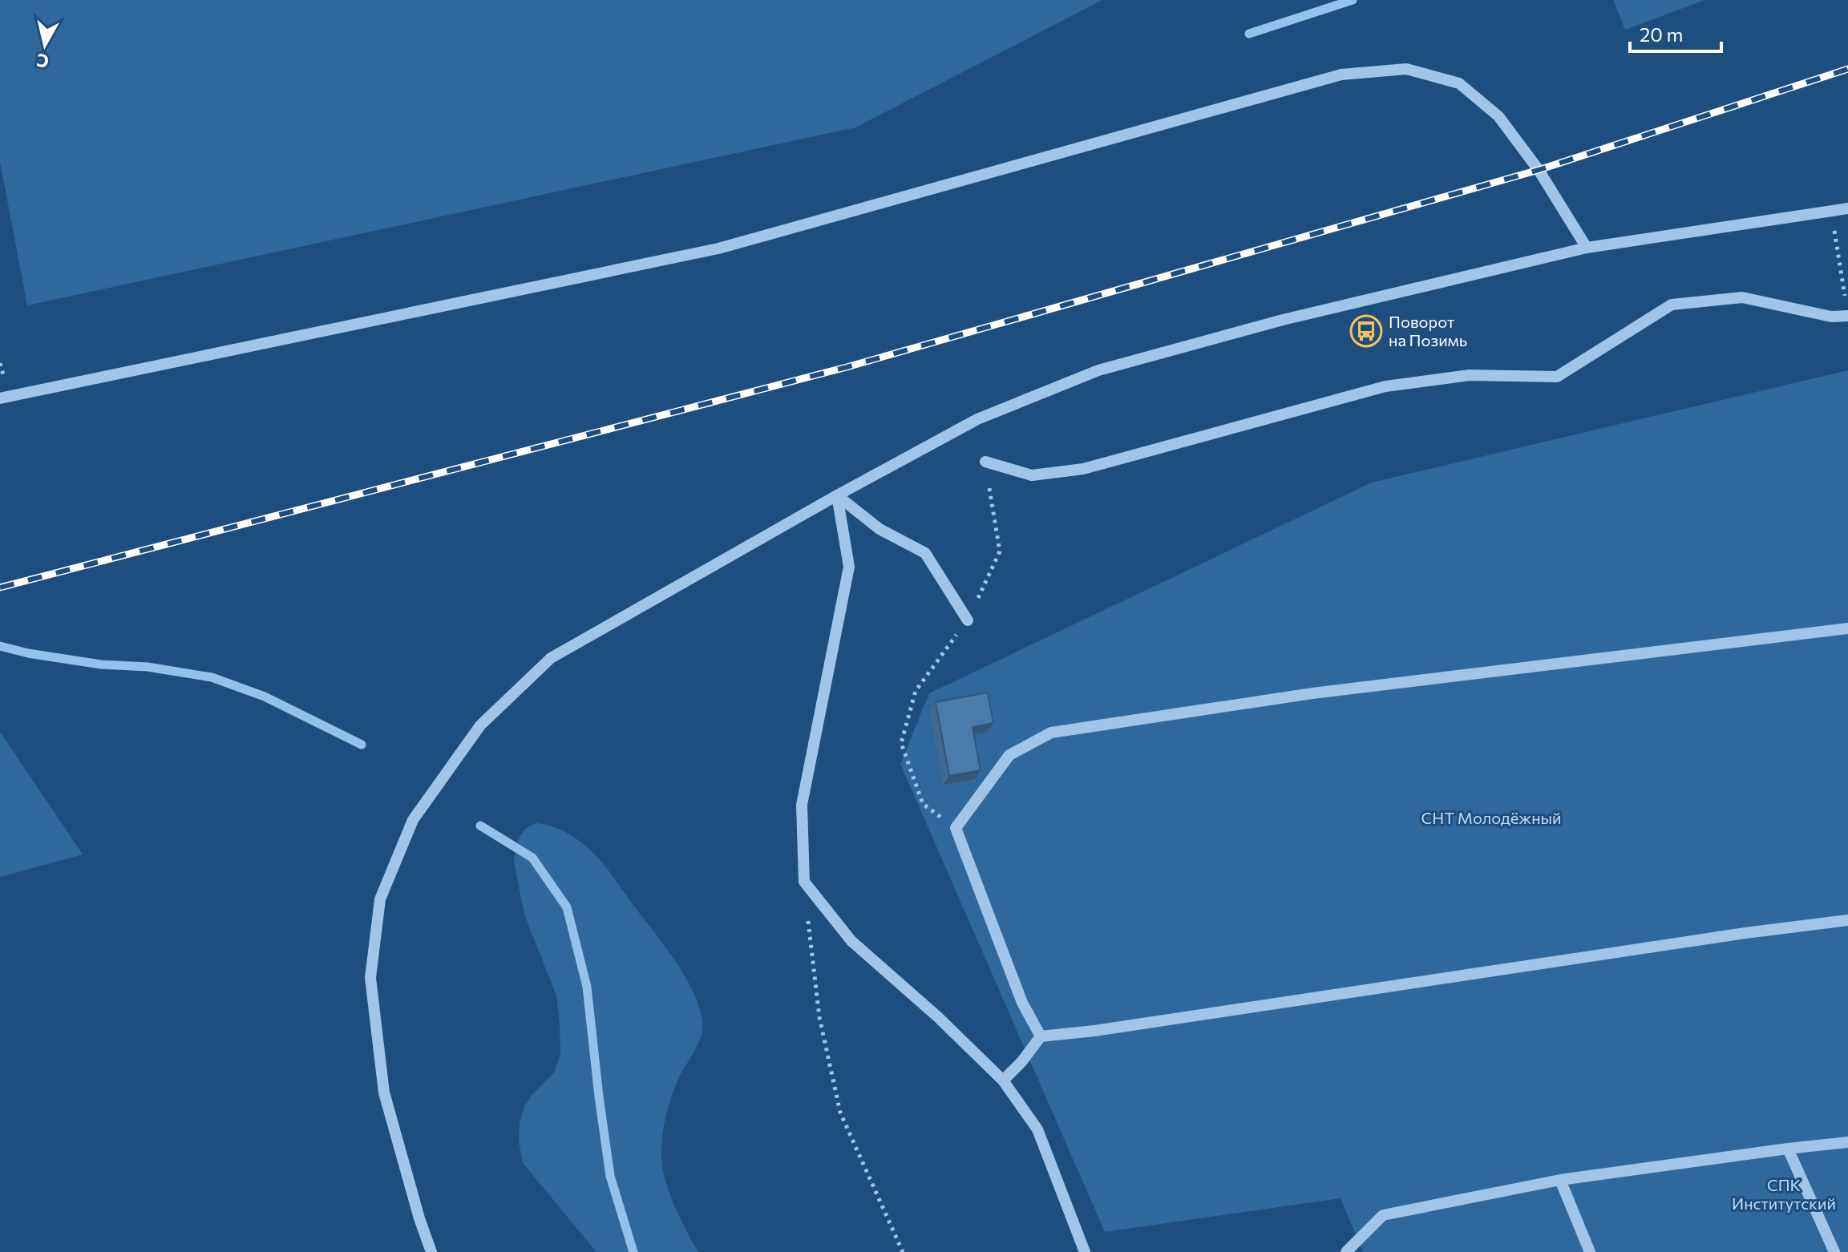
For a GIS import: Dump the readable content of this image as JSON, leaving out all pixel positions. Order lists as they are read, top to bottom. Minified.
{"parks":["СНТ Молодёжный","СПК Институтский"],"places":{"bus stop":["Поворот на Позимь"]},"scale_bar":"20 m","north":"bottom"}
